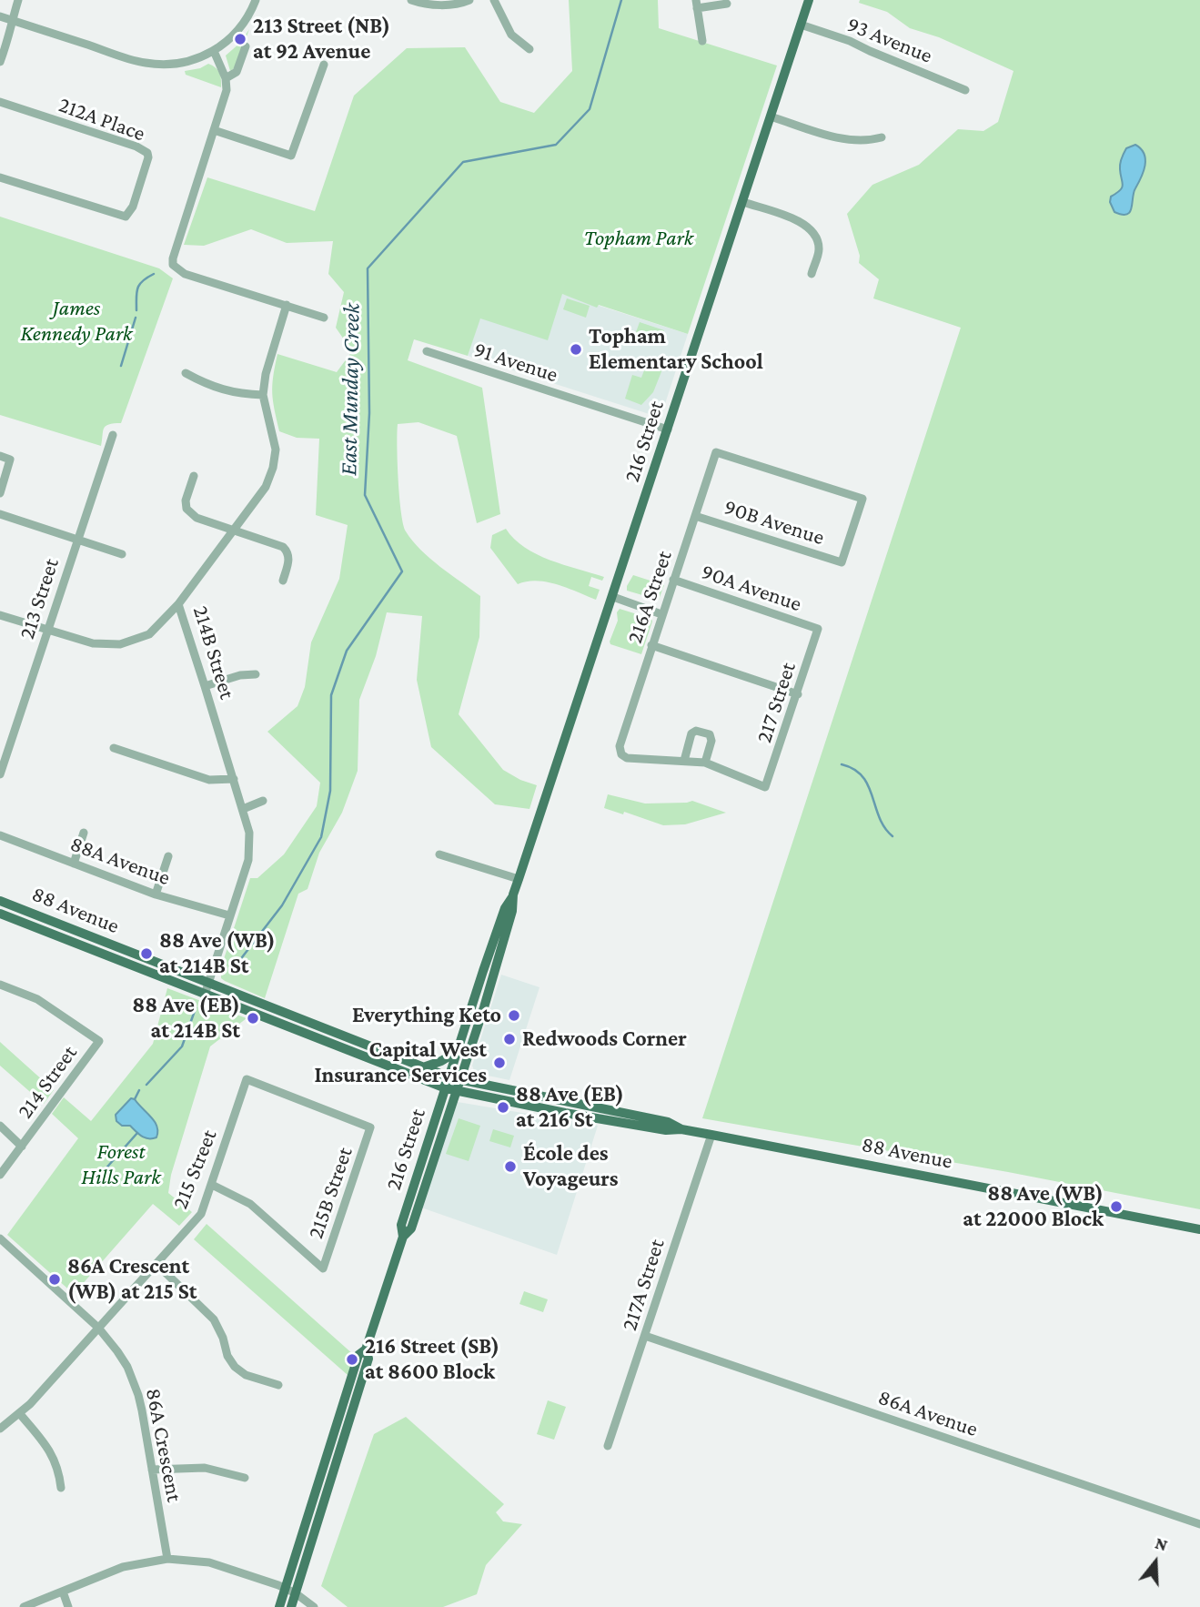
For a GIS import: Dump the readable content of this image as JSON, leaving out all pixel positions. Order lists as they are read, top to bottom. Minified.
{"streets":{"main road":["216 Street","88 Avenue"],"street":["93 Avenue","212A Place","91 Avenue","90B Avenue","90A Avenue","216A Street","213 Street","214B Street","217 Street","88A Avenue","214 Street","215 Street","215B Street","217A Street","86A Avenue","86A Crescent"]},"crossings":[["93 Avenue","216 Street"],["91 Avenue","216 Street"],["216 Street","88 Avenue"],["90B Avenue","216A Street"],["90A Avenue","216A Street"],["90A Avenue","217 Street"],["214B Street","88A Avenue"],["214B Street","88 Avenue"],["88 Avenue","217A Street"],["215 Street","215B Street"],["215 Street","86A Crescent"],["217A Street","86A Avenue"]],"water":["East Munday Creek"],"parks":["Topham Park","James Kennedy Park","Forest Hills Park"],"places":["213 Street (NB) at 92 Avenue","Topham Elementary School","88 Ave (WB) at 214B St","Everything Keto","88 Ave (EB) at 214B St","Redwoods Corner","Capital West Insurance Services","88 Ave (EB) at 216 St","École des Voyageurs","88 Ave (WB) at 22000 Block","86A Crescent (WB) at 215 St","216 Street (SB) at 8600 Block"],"north":"top"}
